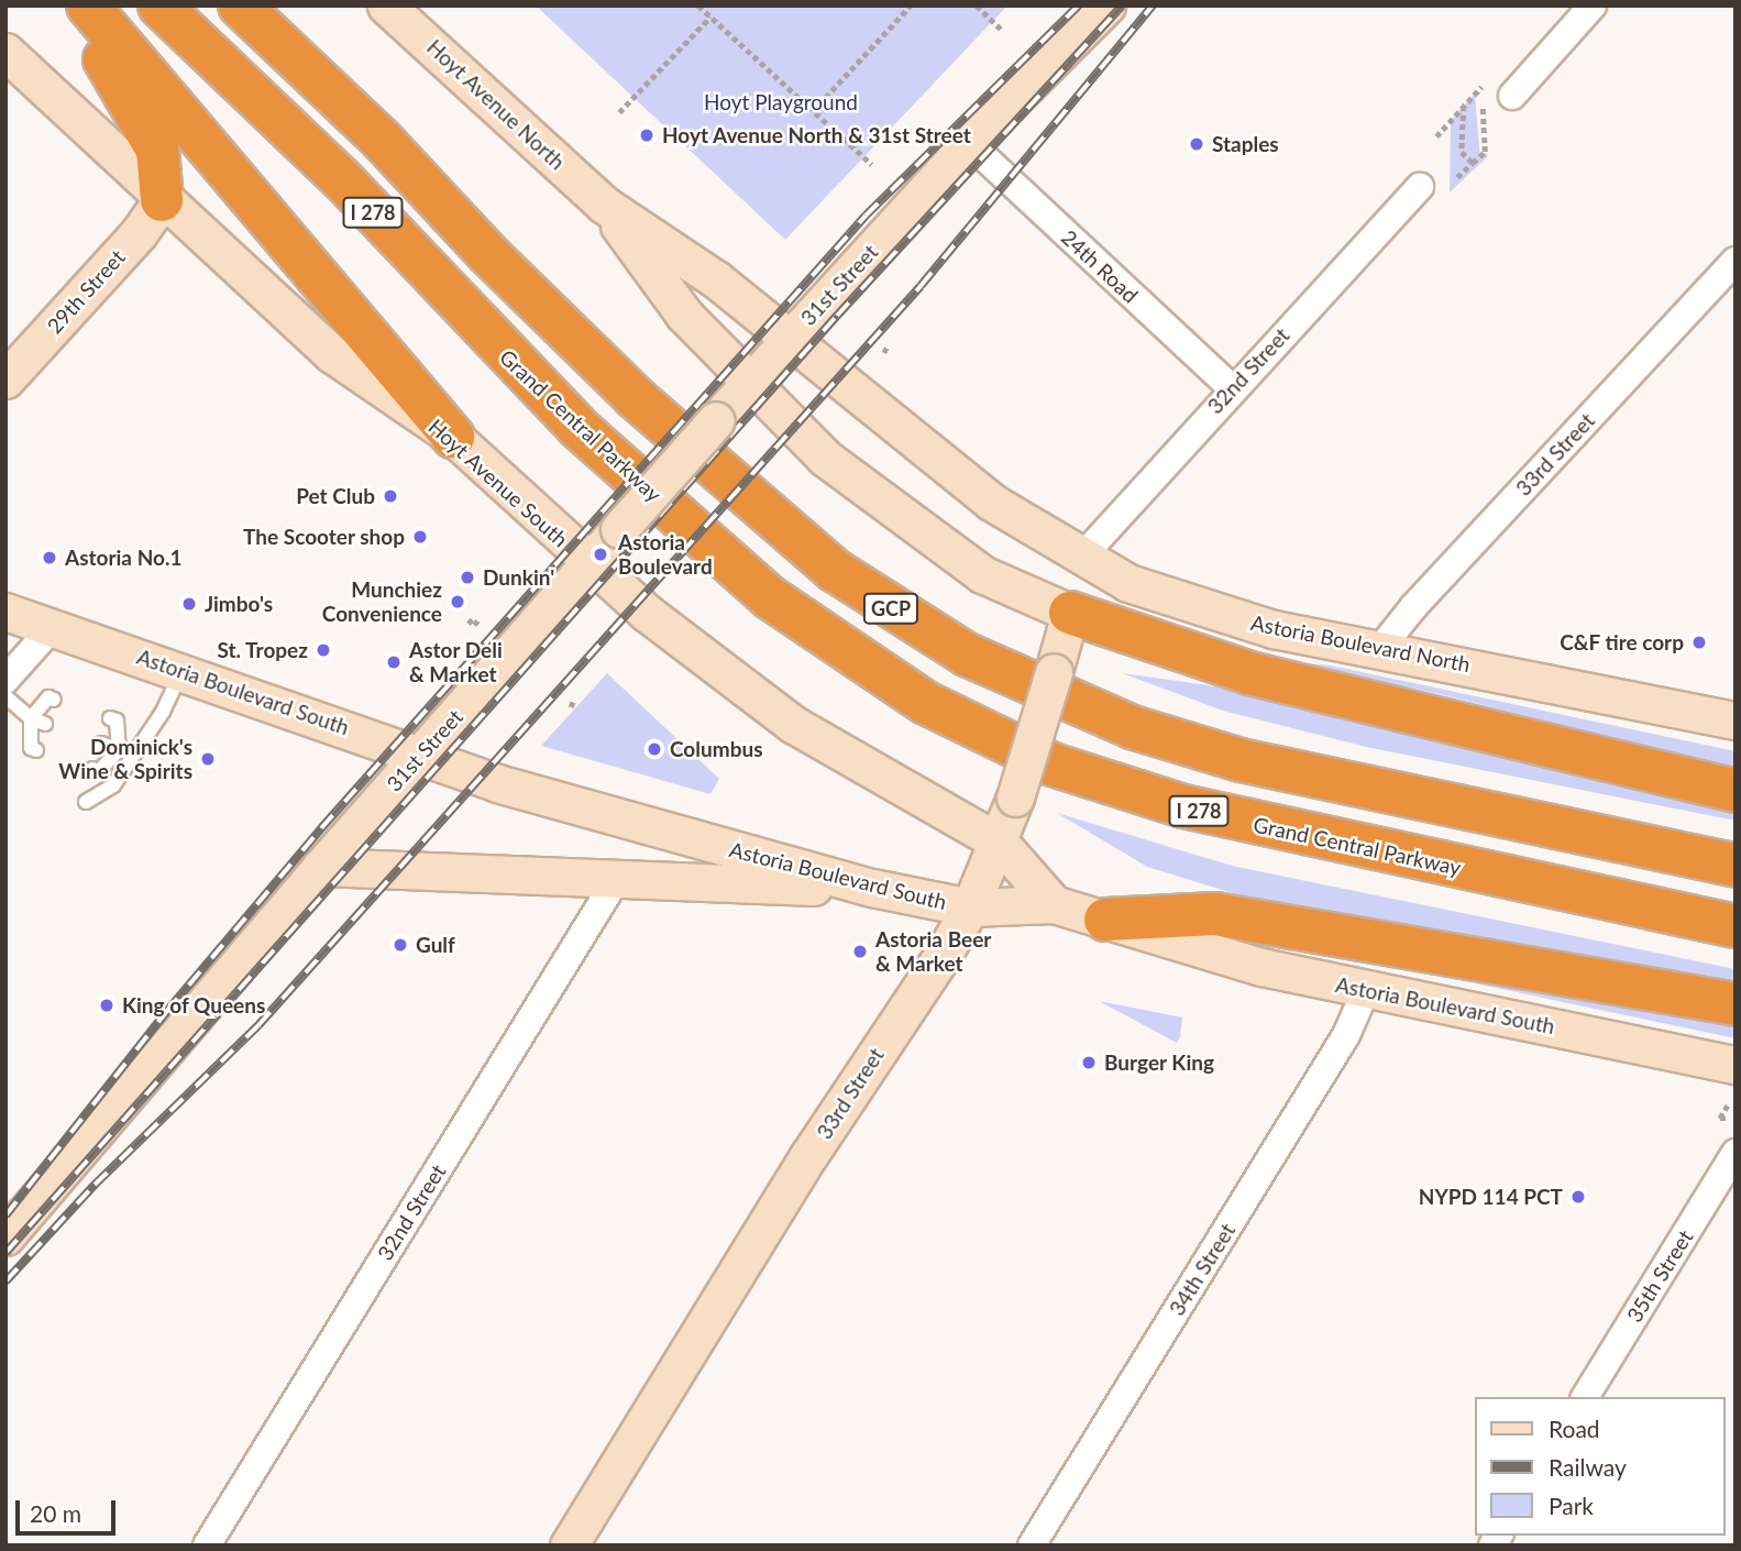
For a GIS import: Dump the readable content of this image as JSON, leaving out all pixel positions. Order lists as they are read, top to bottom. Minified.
{"streets":{"highway":["I 278","Grand Central Parkway","GCP"],"main road":["Hoyt Avenue North","31st Street","29th Street","33rd Street","Hoyt Avenue South","Astoria Boulevard North","Astoria Boulevard South"],"street":["24th Road","32nd Street","34th Street","35th Street"]},"crossings":[["Hoyt Avenue North","31st Street"],["Hoyt Avenue North","Astoria Boulevard North"],["24th Road","31st Street"],["24th Road","32nd Street"],["31st Street","Hoyt Avenue South"],["31st Street","Astoria Boulevard North"],["31st Street","Astoria Boulevard South"],["29th Street","Hoyt Avenue South"],["32nd Street","Astoria Boulevard North"],["33rd Street","Hoyt Avenue South"],["33rd Street","Astoria Boulevard North"],["33rd Street","Astoria Boulevard South"],["Hoyt Avenue South","Astoria Boulevard South"],["Astoria Boulevard South","34th Street"]],"parks":["Hoyt Playground"],"places":["Hoyt Avenue North & 31st Street","Staples","Pet Club","The Scooter shop","Astoria Boulevard","Astoria No.1","Dunkin'","Munchiez Convenience","Jimbo's","C&F tire corp","St. Tropez","Astor Deli & Market","Columbus","Dominick's Wine & Spirits","Gulf","Astoria Beer & Market","King of Queens","Burger King","NYPD 114 PCT"],"legend":["Road","Railway","Park"],"scale_bar":"20 m"}
